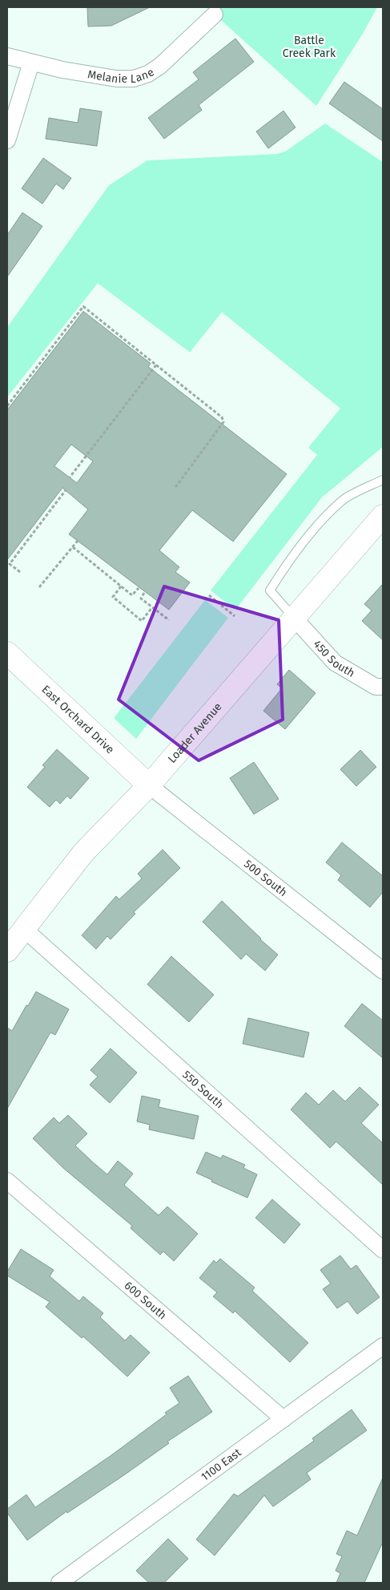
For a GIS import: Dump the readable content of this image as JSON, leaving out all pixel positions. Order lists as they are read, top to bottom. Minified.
{"streets":{"street":["Melanie Lane","450 South","East Orchard Drive","Loader Avenue","500 South","550 South","600 South","1100 East"]},"crossings":[["450 South","Loader Avenue"],["East Orchard Drive","Loader Avenue"],["East Orchard Drive","500 South"],["Loader Avenue","500 South"],["Loader Avenue","550 South"],["600 South","1100 East"]],"parks":["Battle Creek Park"]}
